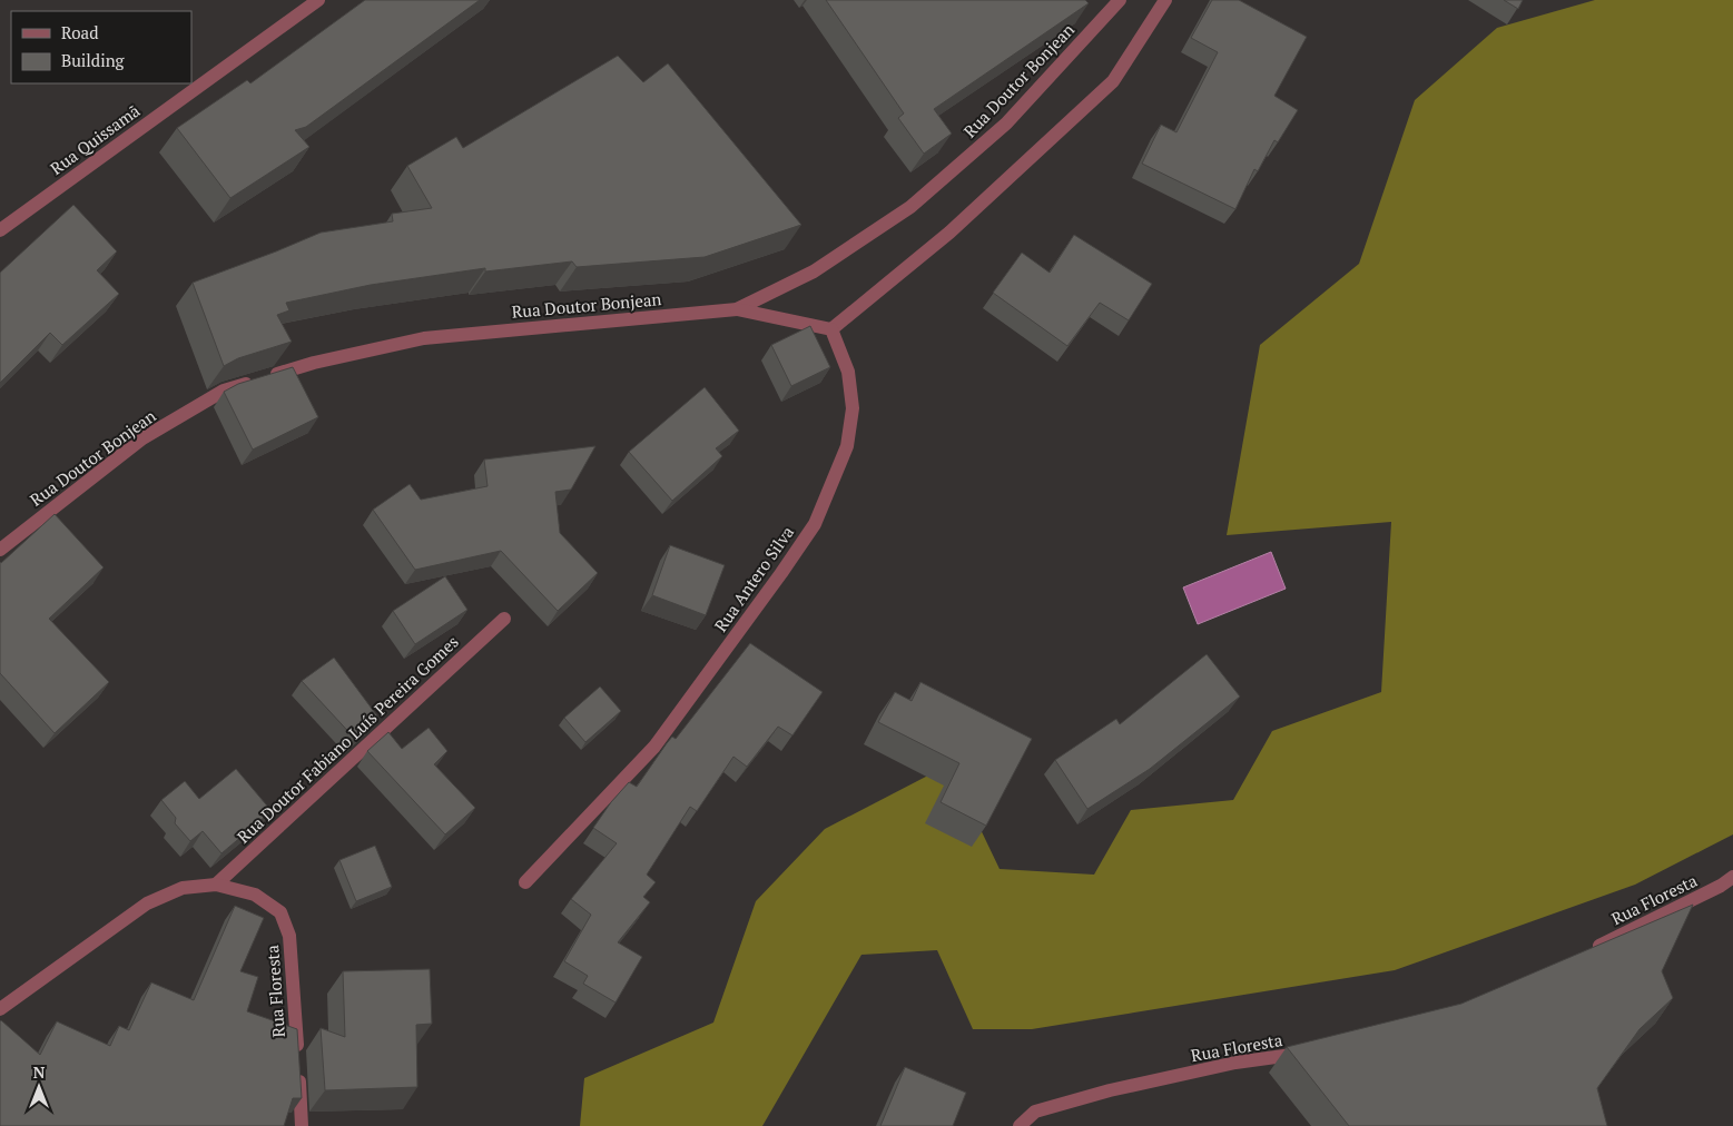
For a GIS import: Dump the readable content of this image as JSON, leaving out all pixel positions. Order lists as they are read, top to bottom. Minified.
{"streets":{"street":["Rua Doutor Bonjean","Rua Quissamã","Rua Antero Silva","Rua Doutor Fabiano Luís Pereira Gomes","Rua Floresta"]},"crossings":[["Rua Doutor Fabiano Luís Pereira Gomes","Rua Floresta"]],"legend":["Road","Building"],"north":"top"}
